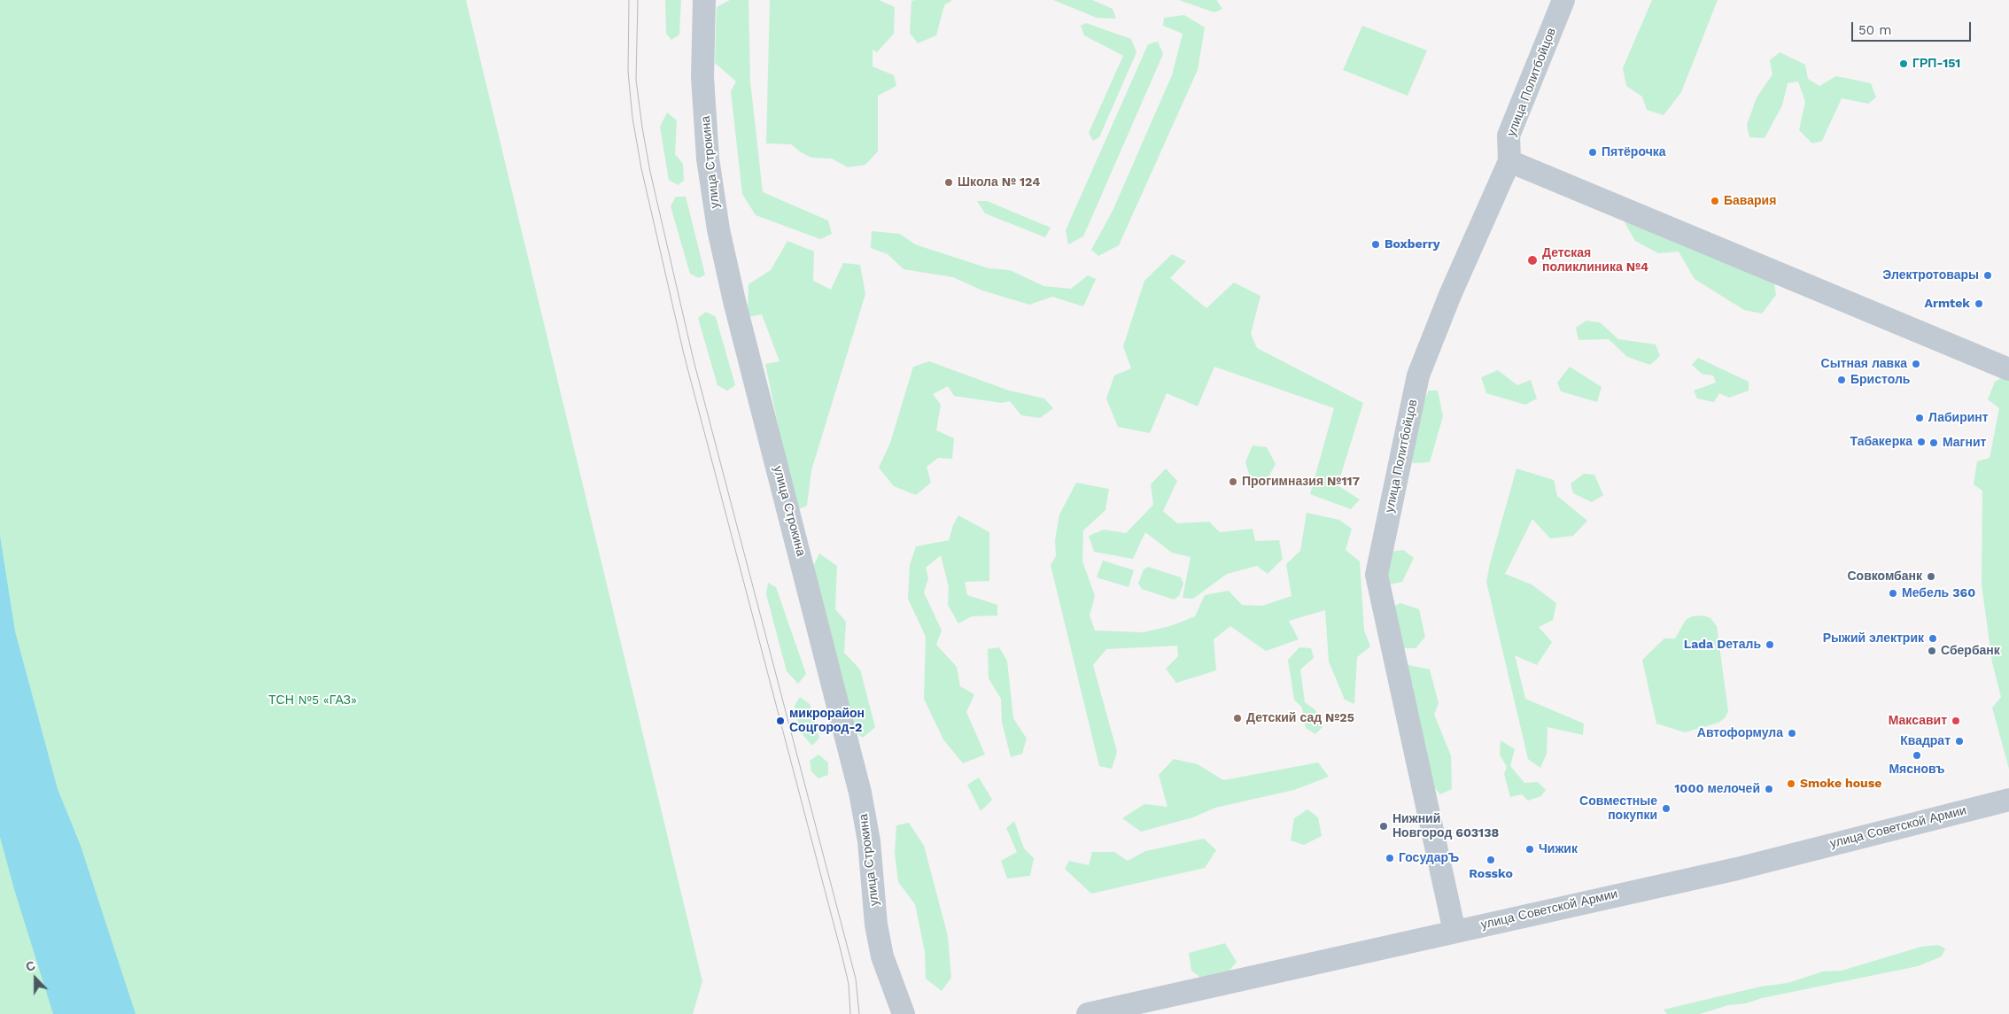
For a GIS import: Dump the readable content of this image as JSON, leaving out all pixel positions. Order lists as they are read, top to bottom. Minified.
{"streets":{"street":["улица Политбойцов","улица Строкина","улица Советской Армии"]},"crossings":[["улица Политбойцов","улица Советской Армии"]],"parks":["ТСН №5 «ГАЗ»"],"places":["ГРП-151","Пятёрочка","Школа № 124","Бавария","Boxberry","Детская поликлиника №4","Электротовары","Armtek","Сытная лавка","Бристоль","Лабиринт","Табакерка","Магнит","Прогимназия №117","Совкомбанк","Мебель 360","Рыжий электрик","Lada Dеталь","Сбербанк","Детский сад №25","микрорайон Соцгород-2","Максавит","Автоформула","Квадрат","Мясновъ","Smoke house","1000 мелочей","Совместные покупки","Нижний Новгород 603138","Чижик","ГосударЪ","Rossko"],"scale_bar":"50 m","north":"top"}
